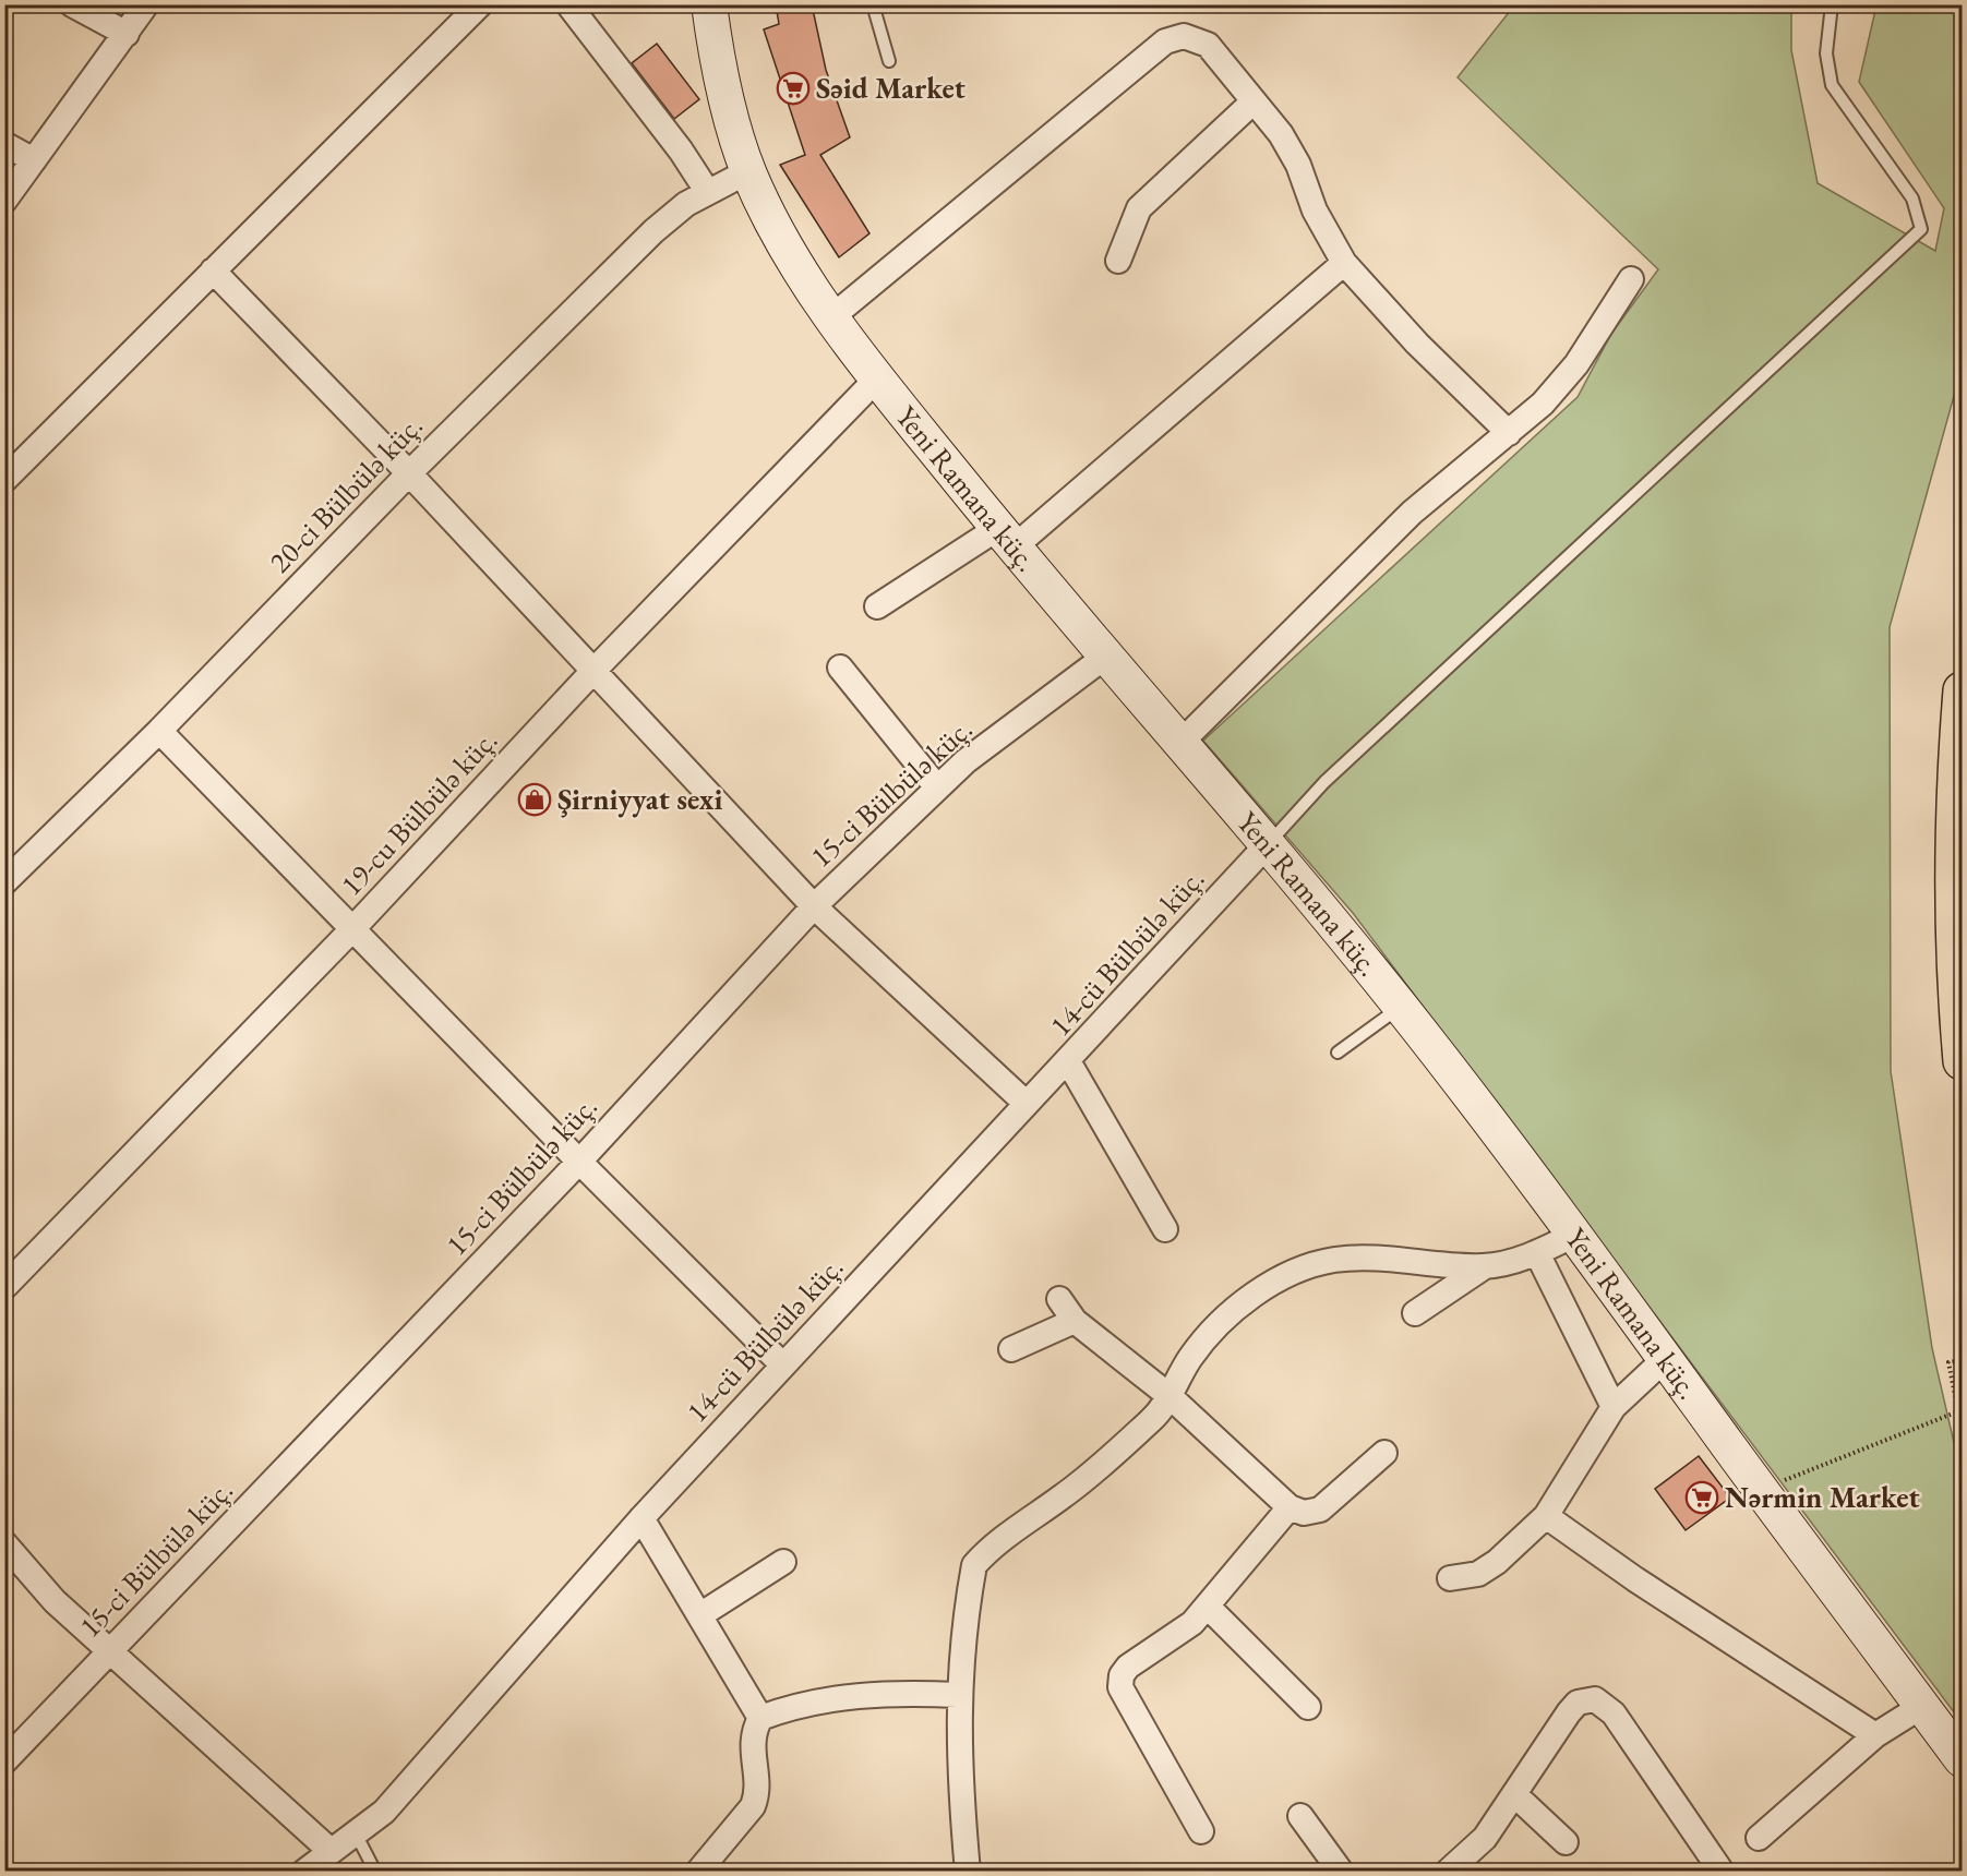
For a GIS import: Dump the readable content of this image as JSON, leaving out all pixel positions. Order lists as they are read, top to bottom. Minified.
{"streets":{"street":["Yeni Ramana küç.","20-ci Bülbülə küç.","15-ci Bülbülə küç.","19-cu Bülbülə küç.","14-cü Bülbülə küç."]},"crossings":[["Yeni Ramana küç.","20-ci Bülbülə küç."],["Yeni Ramana küç.","15-ci Bülbülə küç."],["Yeni Ramana küç.","19-cu Bülbülə küç."],["Yeni Ramana küç.","14-cü Bülbülə küç."]],"places":{"supermarket":["Səid Market","Nərmin Market"],"shop":["Şirniyyat sexi"]}}
